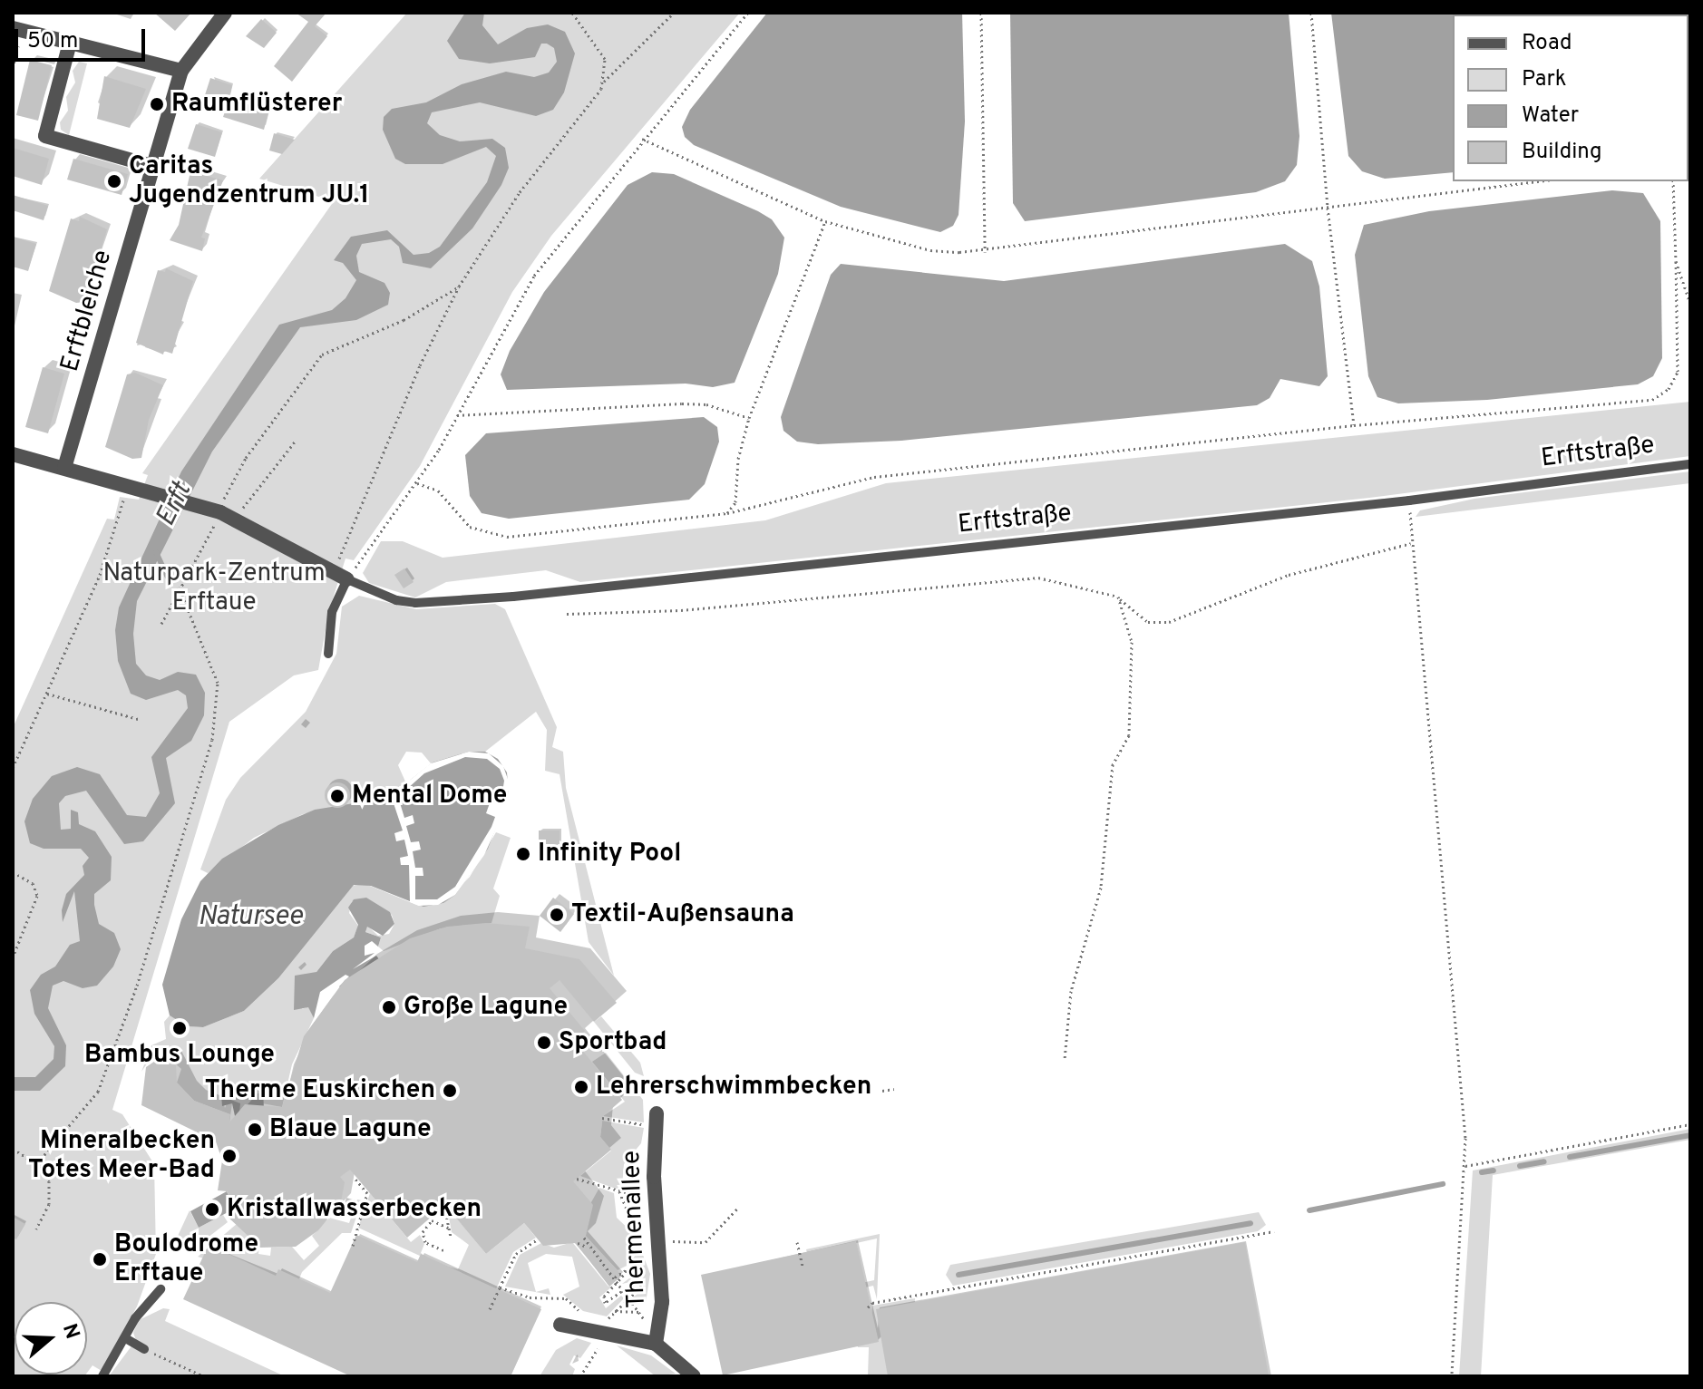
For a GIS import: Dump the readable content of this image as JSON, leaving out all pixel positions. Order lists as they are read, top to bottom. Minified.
{"streets":{"street":["Erftbleiche","Erftstraße","Thermenallee"]},"crossings":[["Erftbleiche","Erftstraße"]],"water":["Erft","Natursee"],"parks":["Naturpark-Zentrum Erftaue"],"places":["Raumflüsterer","Caritas Jugendzentrum JU.1","Mental Dome","Infinity Pool","Textil-Außensauna","Große Lagune","Bambus Lounge","Sportbad","Lehrerschwimmbecken","Therme Euskirchen","Blaue Lagune","Mineralbecken Totes Meer-Bad","Kristallwasserbecken","Boulodrome Erftaue"],"legend":["Road","Park","Water","Building"],"scale_bar":"50 m","north":"right"}
